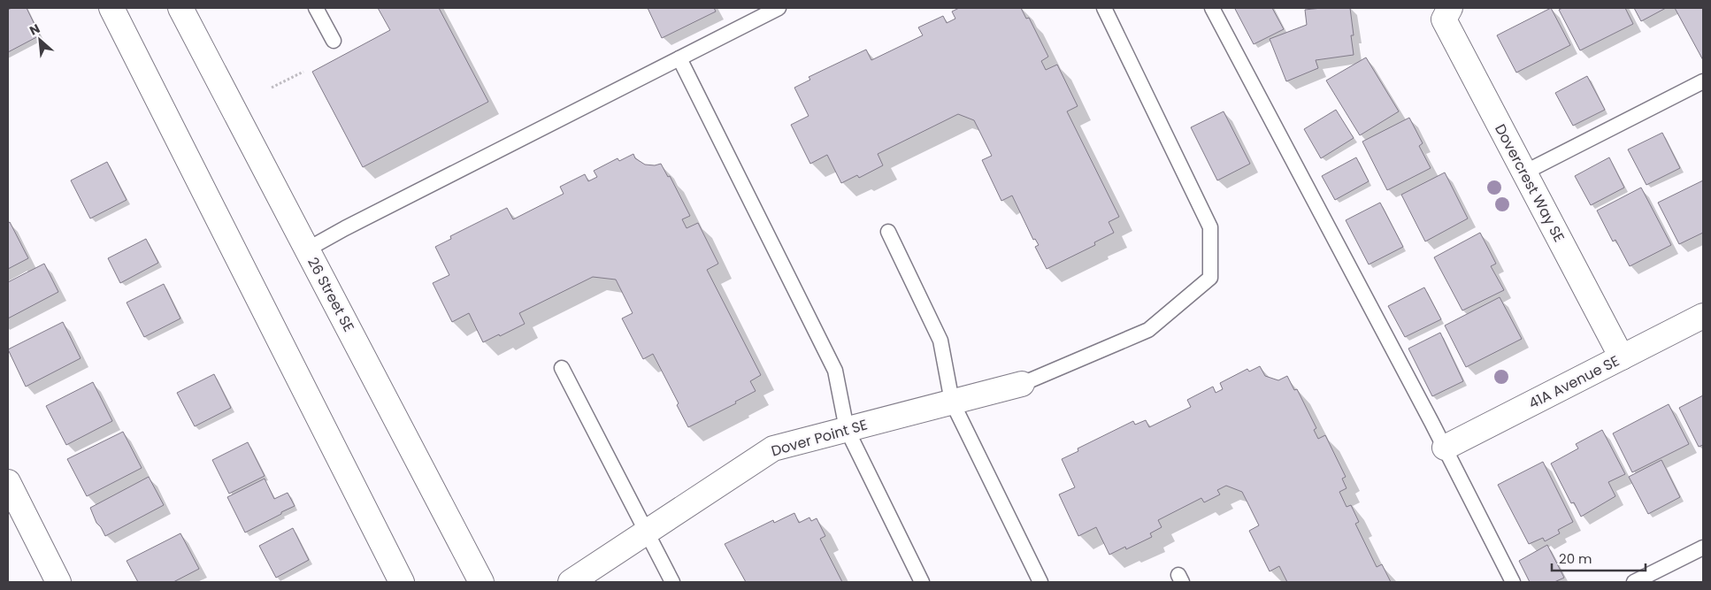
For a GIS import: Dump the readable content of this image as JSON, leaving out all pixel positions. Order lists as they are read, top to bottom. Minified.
{"streets":{"street":["Dovercrest Way SE","26 Street SE","41A Avenue SE","Dover Point SE"]},"crossings":[["Dovercrest Way SE","41A Avenue SE"]],"scale_bar":"20 m","north":"top left"}
